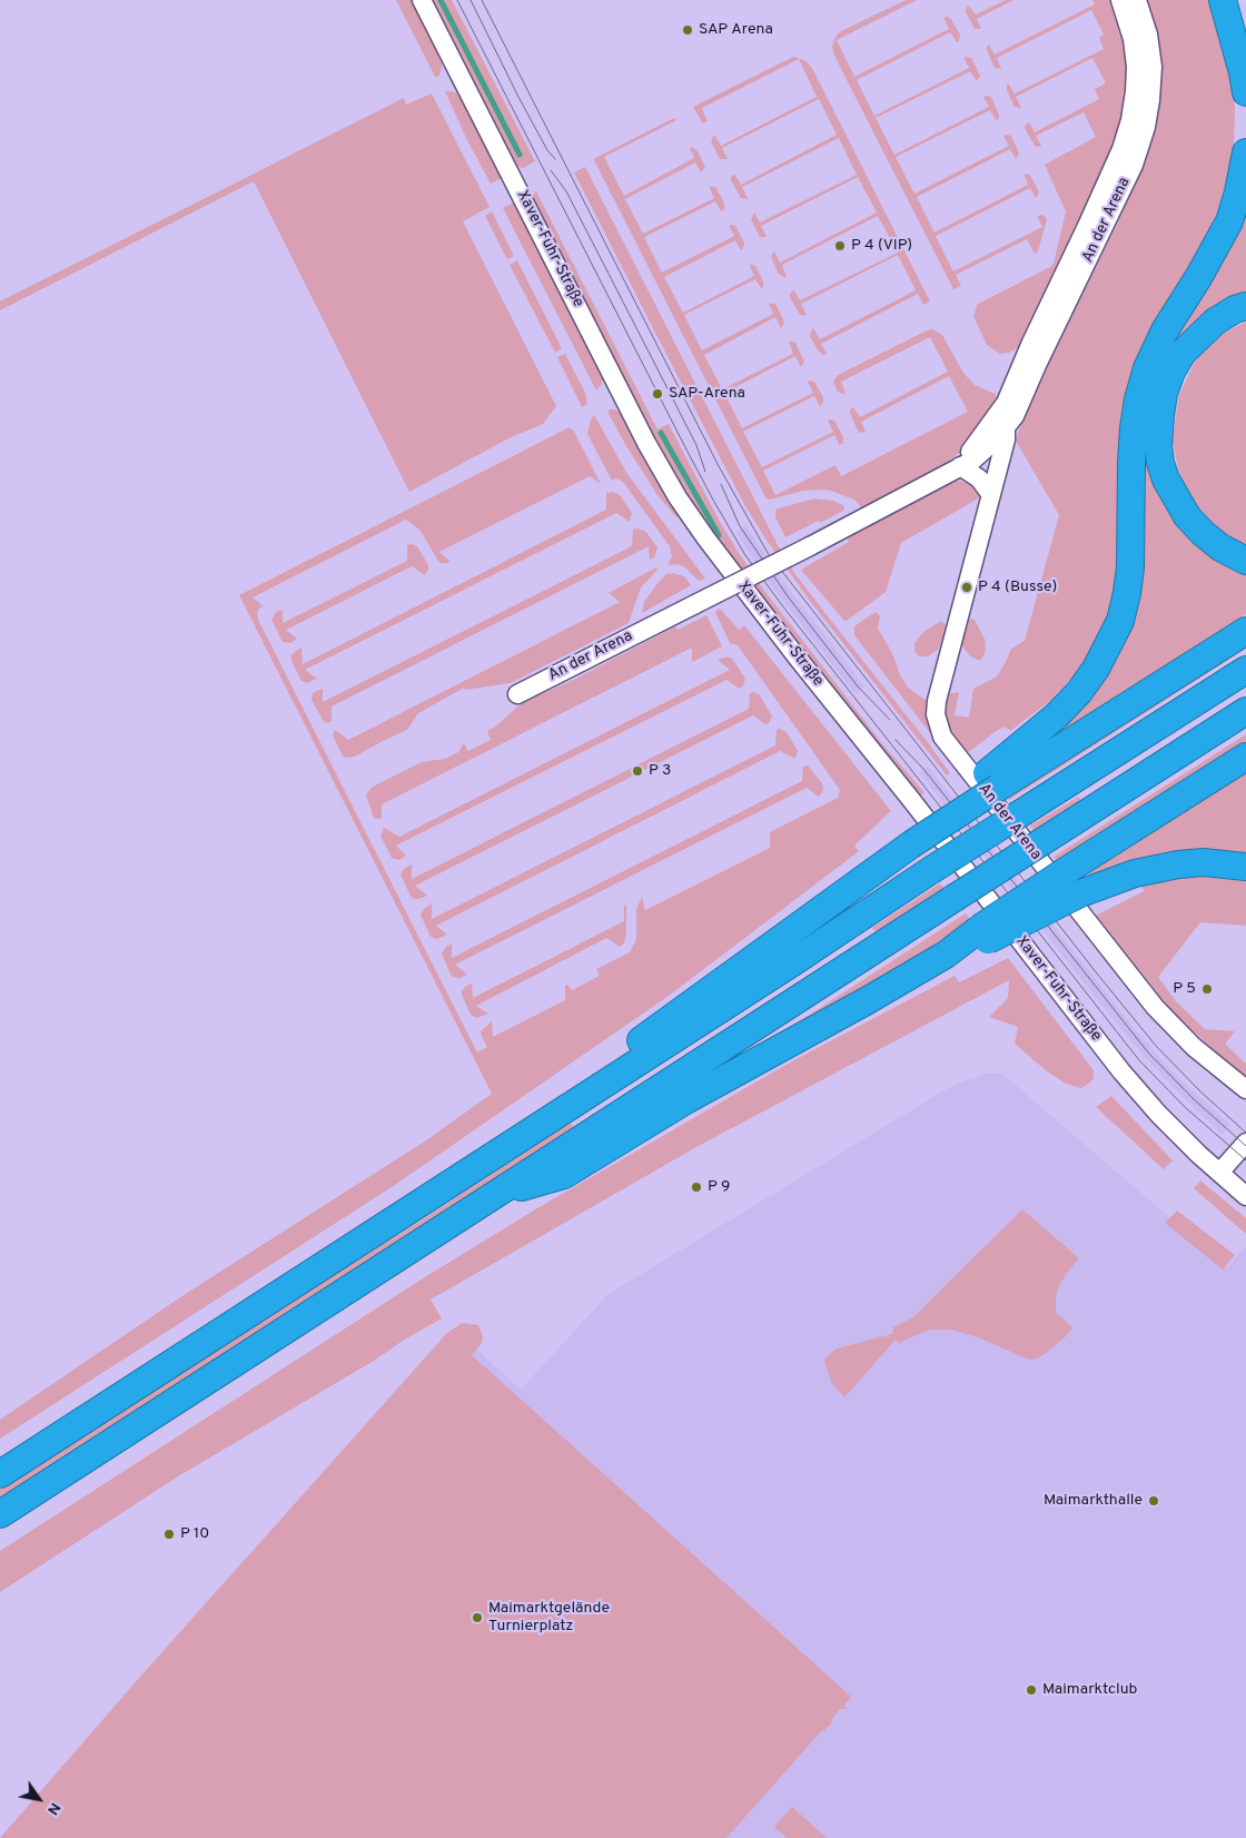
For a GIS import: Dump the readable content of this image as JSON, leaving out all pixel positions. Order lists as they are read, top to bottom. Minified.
{"streets":{"street":["An der Arena","Xaver-Fuhr-Straße"]},"places":["SAP Arena","P 4 (VIP)","SAP-Arena","P 4 (Busse)","P 3","P 5","P 9","Maimarkthalle","P 10","Maimarktgelände Turnierplatz","Maimarktclub"],"north":"bottom right"}
